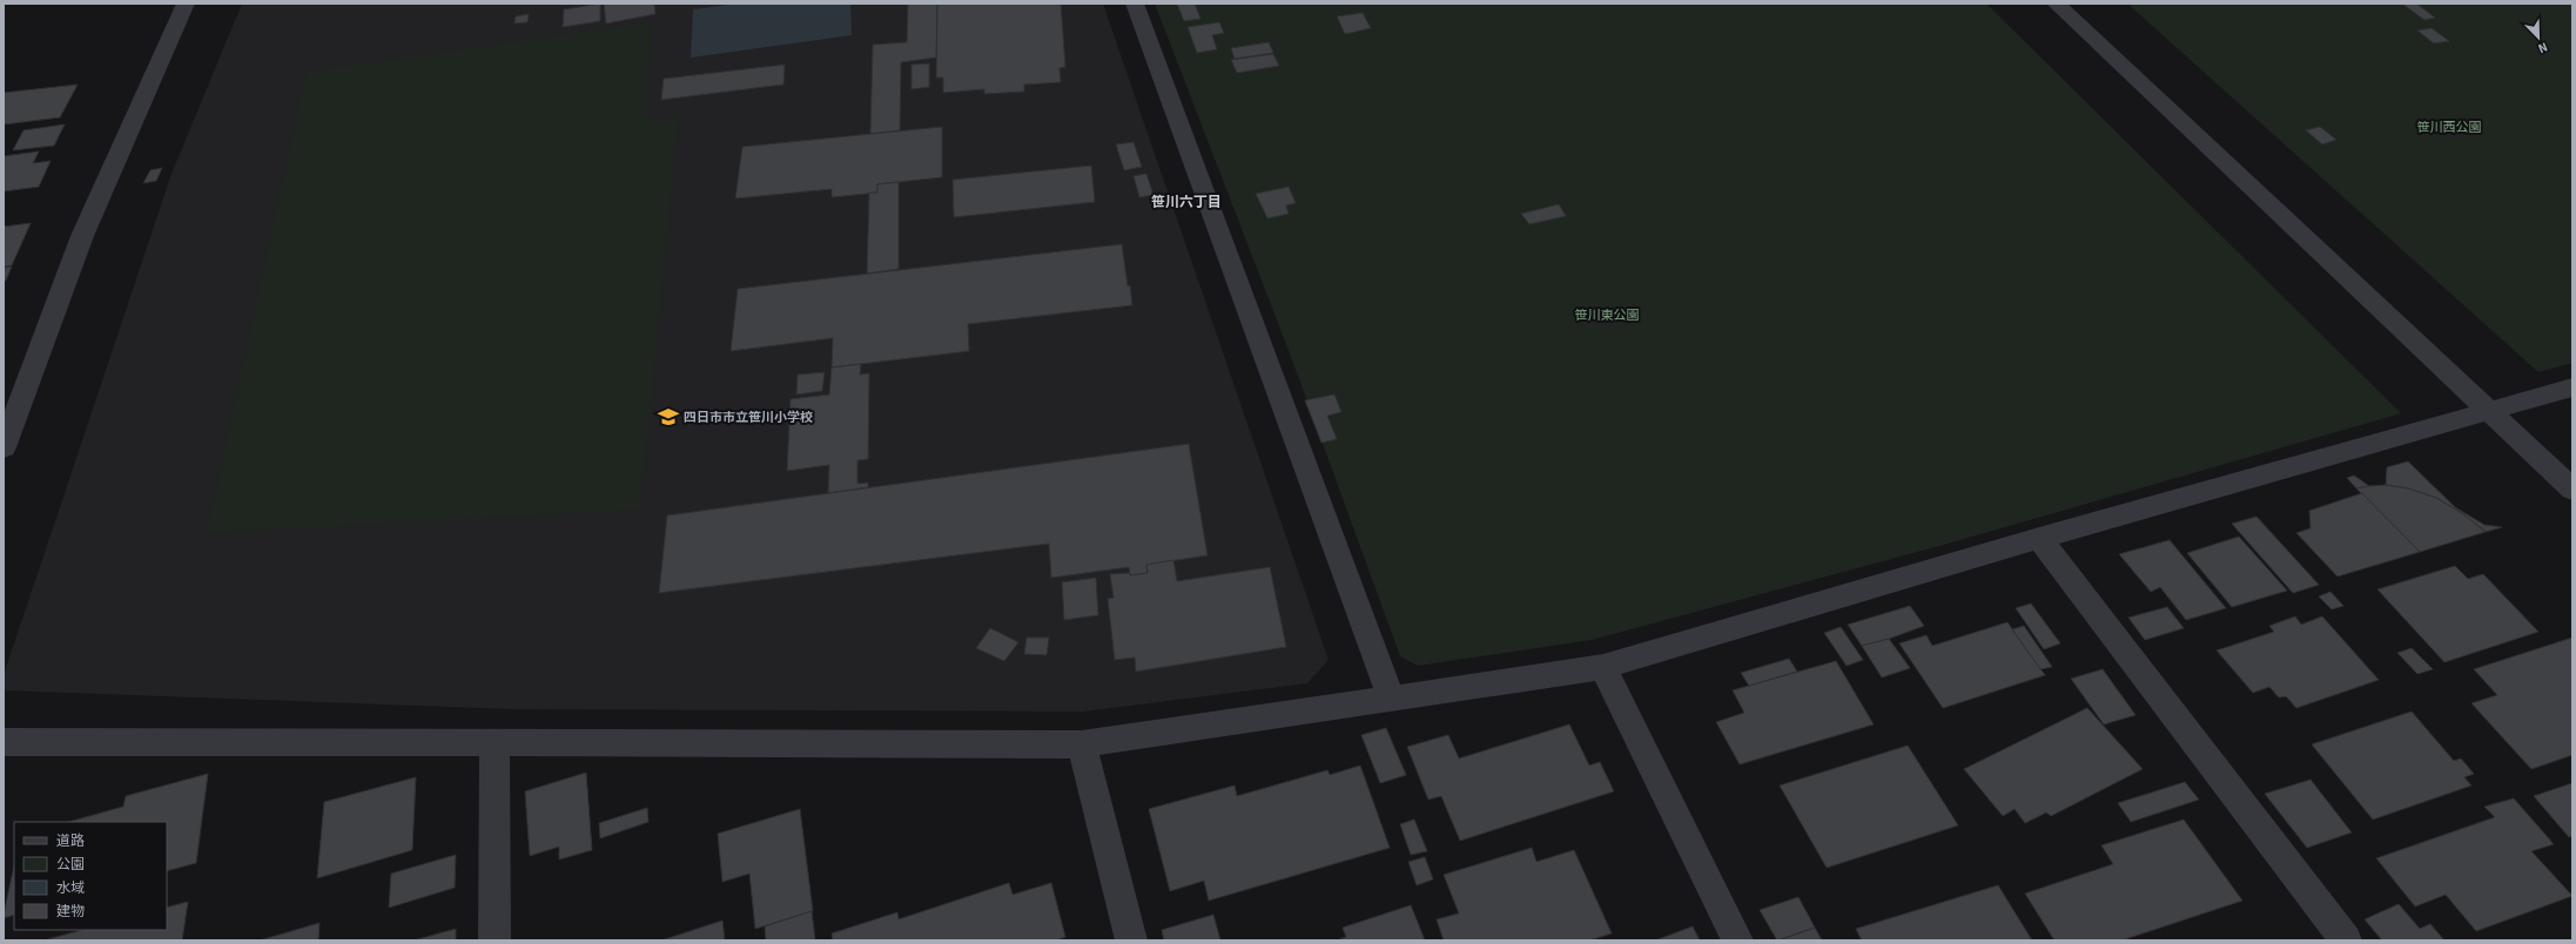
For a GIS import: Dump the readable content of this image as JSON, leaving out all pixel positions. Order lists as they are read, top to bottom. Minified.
{"districts":["笹川六丁目"],"parks":["笹川西公園","笹川東公園"],"places":{"school or university":["四日市市立笹川小学校"]},"legend":["道路","公園","水域","建物"],"north":"bottom right"}
